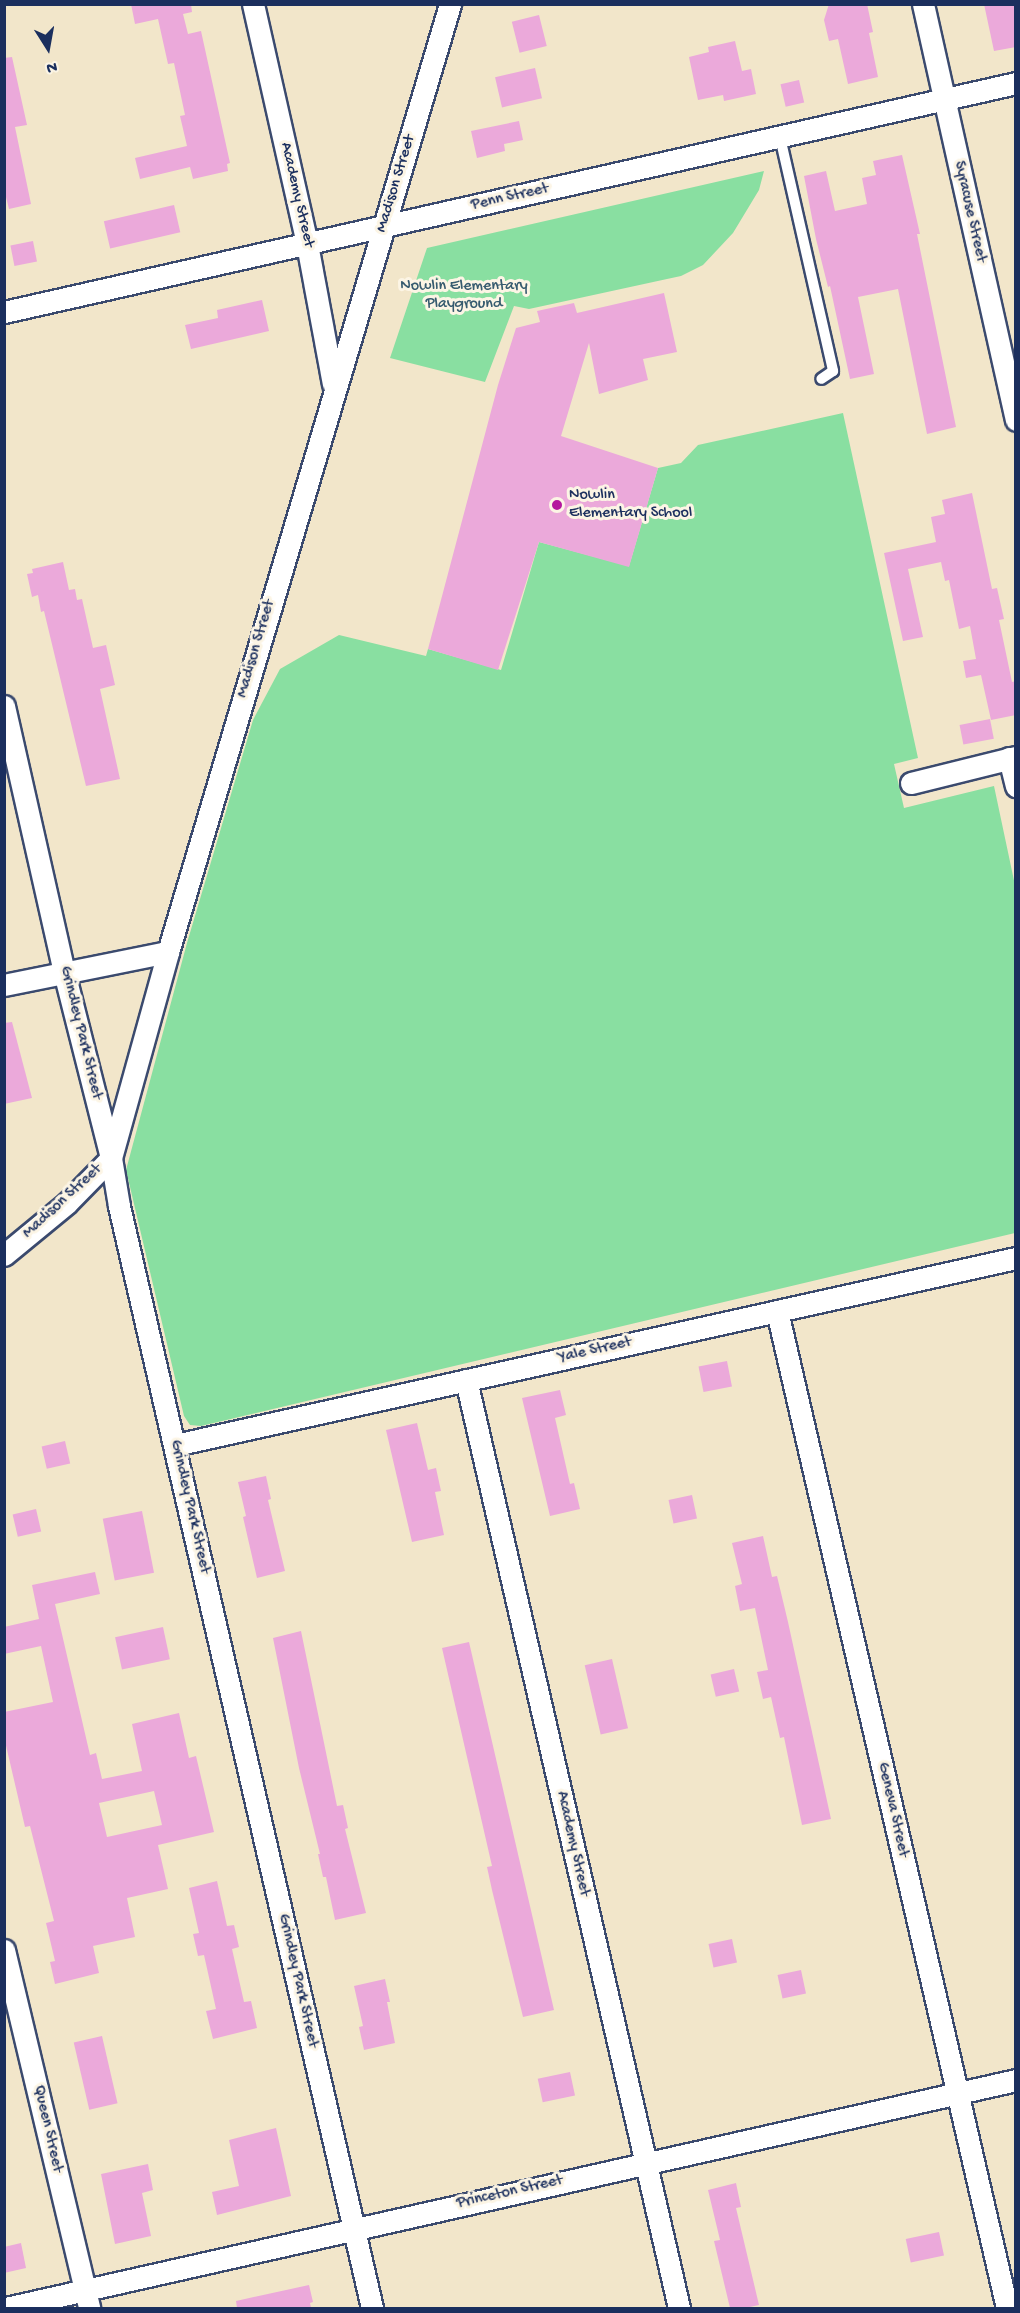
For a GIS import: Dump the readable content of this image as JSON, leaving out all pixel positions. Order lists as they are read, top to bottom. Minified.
{"streets":{"street":["Madison Street","Academy Street","Penn Street","Syracuse Street","Grindley Park Street","Yale Street","Geneva Street","Queen Street","Princeton Street"]},"crossings":[["Madison Street","Academy Street"],["Madison Street","Penn Street"],["Madison Street","Grindley Park Street"],["Academy Street","Penn Street"],["Academy Street","Yale Street"],["Academy Street","Princeton Street"],["Penn Street","Syracuse Street"],["Grindley Park Street","Yale Street"],["Grindley Park Street","Princeton Street"],["Yale Street","Geneva Street"],["Geneva Street","Princeton Street"],["Queen Street","Princeton Street"]],"parks":["Nowlin Elementary Playground"],"places":["Nowlin Elementary School"],"north":"bottom"}
